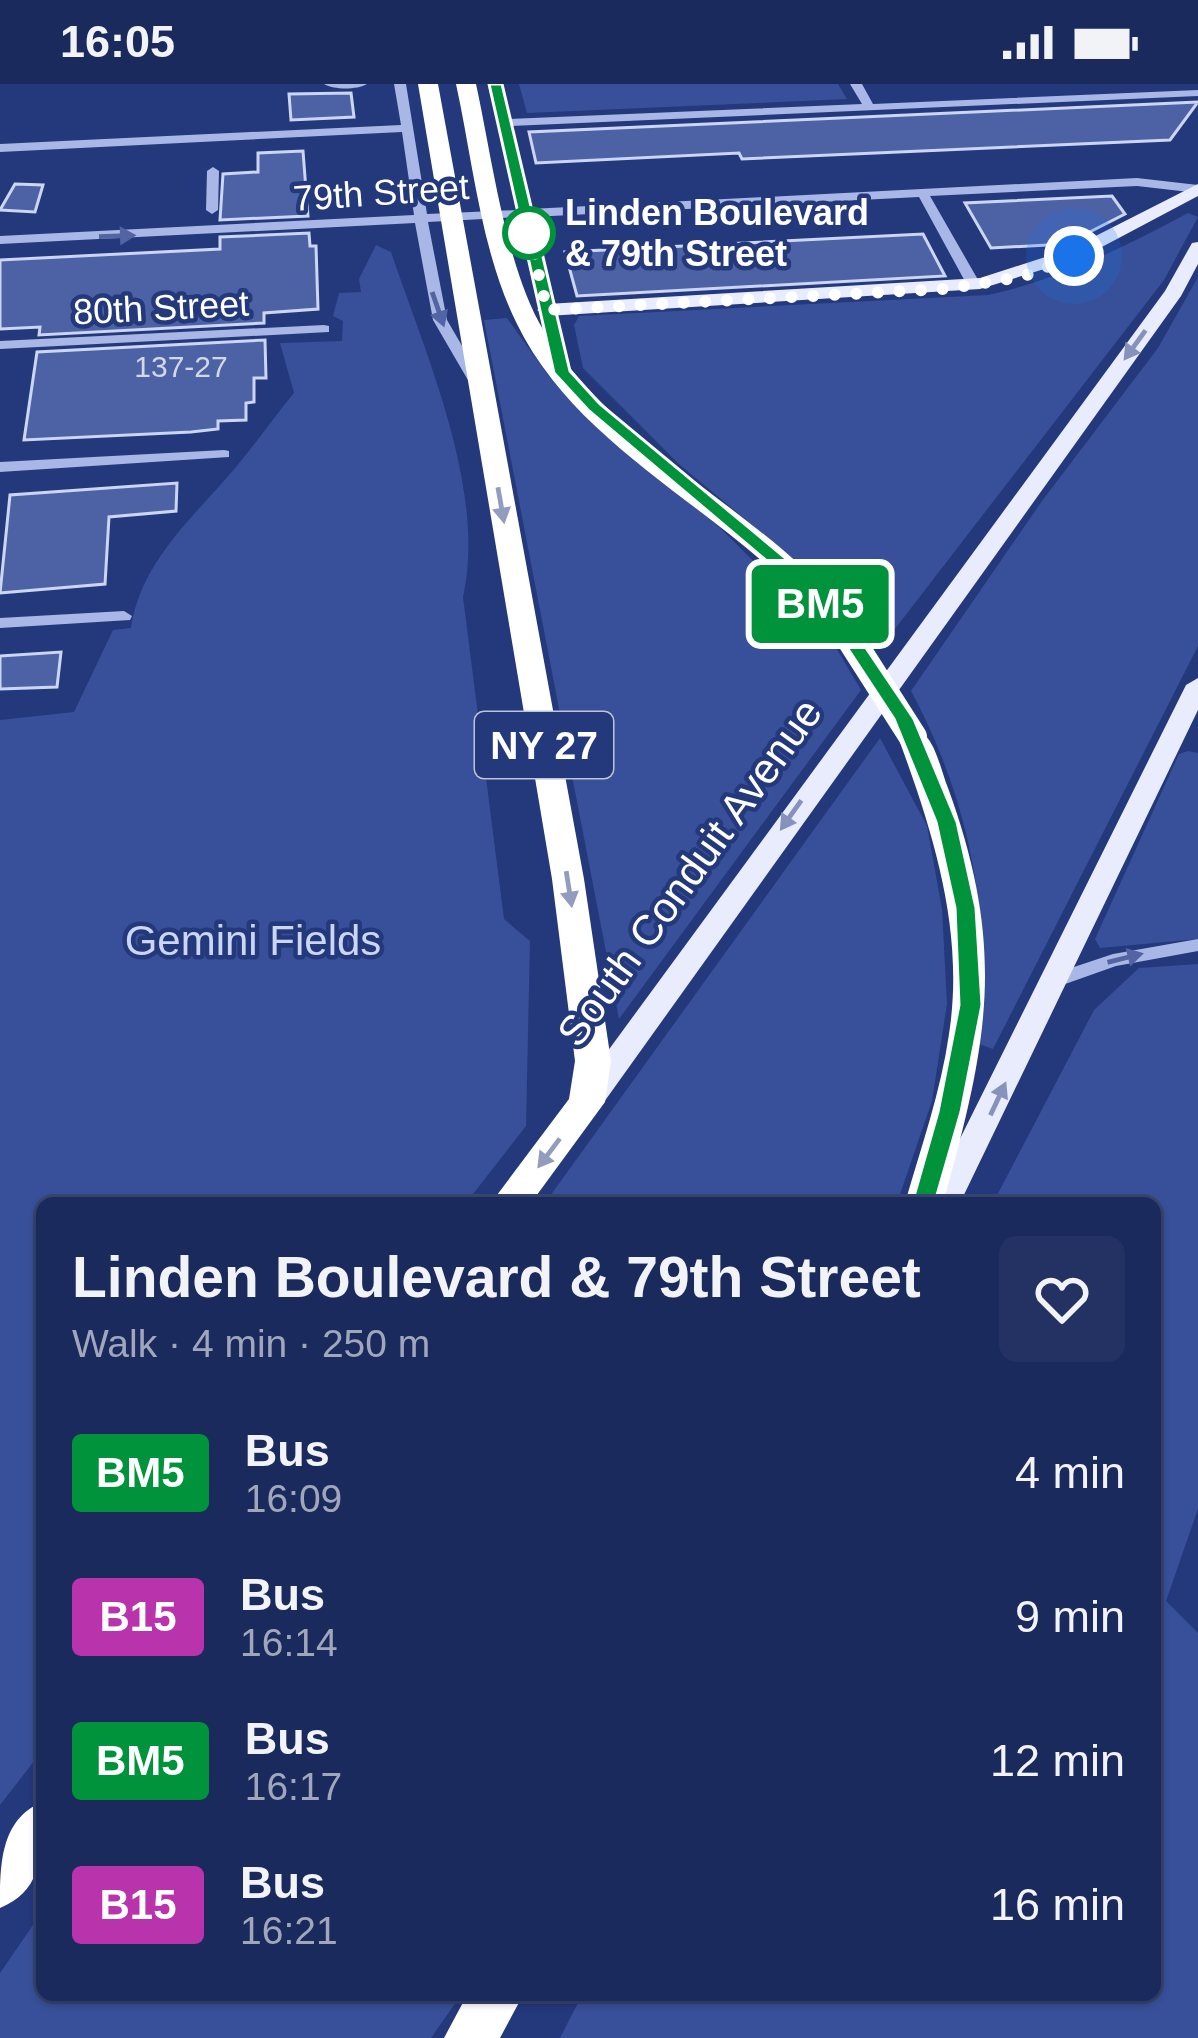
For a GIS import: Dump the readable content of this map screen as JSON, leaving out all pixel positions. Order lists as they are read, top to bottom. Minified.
{"streets":{"highway":["NY 27","South Conduit Avenue"],"street":["79th Street","80th Street"]},"crossings":[["79th Street","NY 27"],["NY 27","South Conduit Avenue"]],"one_way":["South Conduit Avenue"],"parks":["Gemini Fields"],"places":["Linden Boulevard & 79th Street"],"lines":["bus line BM5"],"house_numbers":["137-27"],"page":{"status":"16:05","on_map":"BM5","heading":["Linden Boulevard & 79th Street","Walk · 4 min · 250 m"],"list":[{"mark":"BM5","name":"Bus","note":"16:09","value":"4 min"},{"mark":"B15","name":"Bus","note":"16:14","value":"9 min"},{"mark":"BM5","name":"Bus","note":"16:17","value":"12 min"},{"mark":"B15","name":"Bus","note":"16:21","value":"16 min"}]}}
